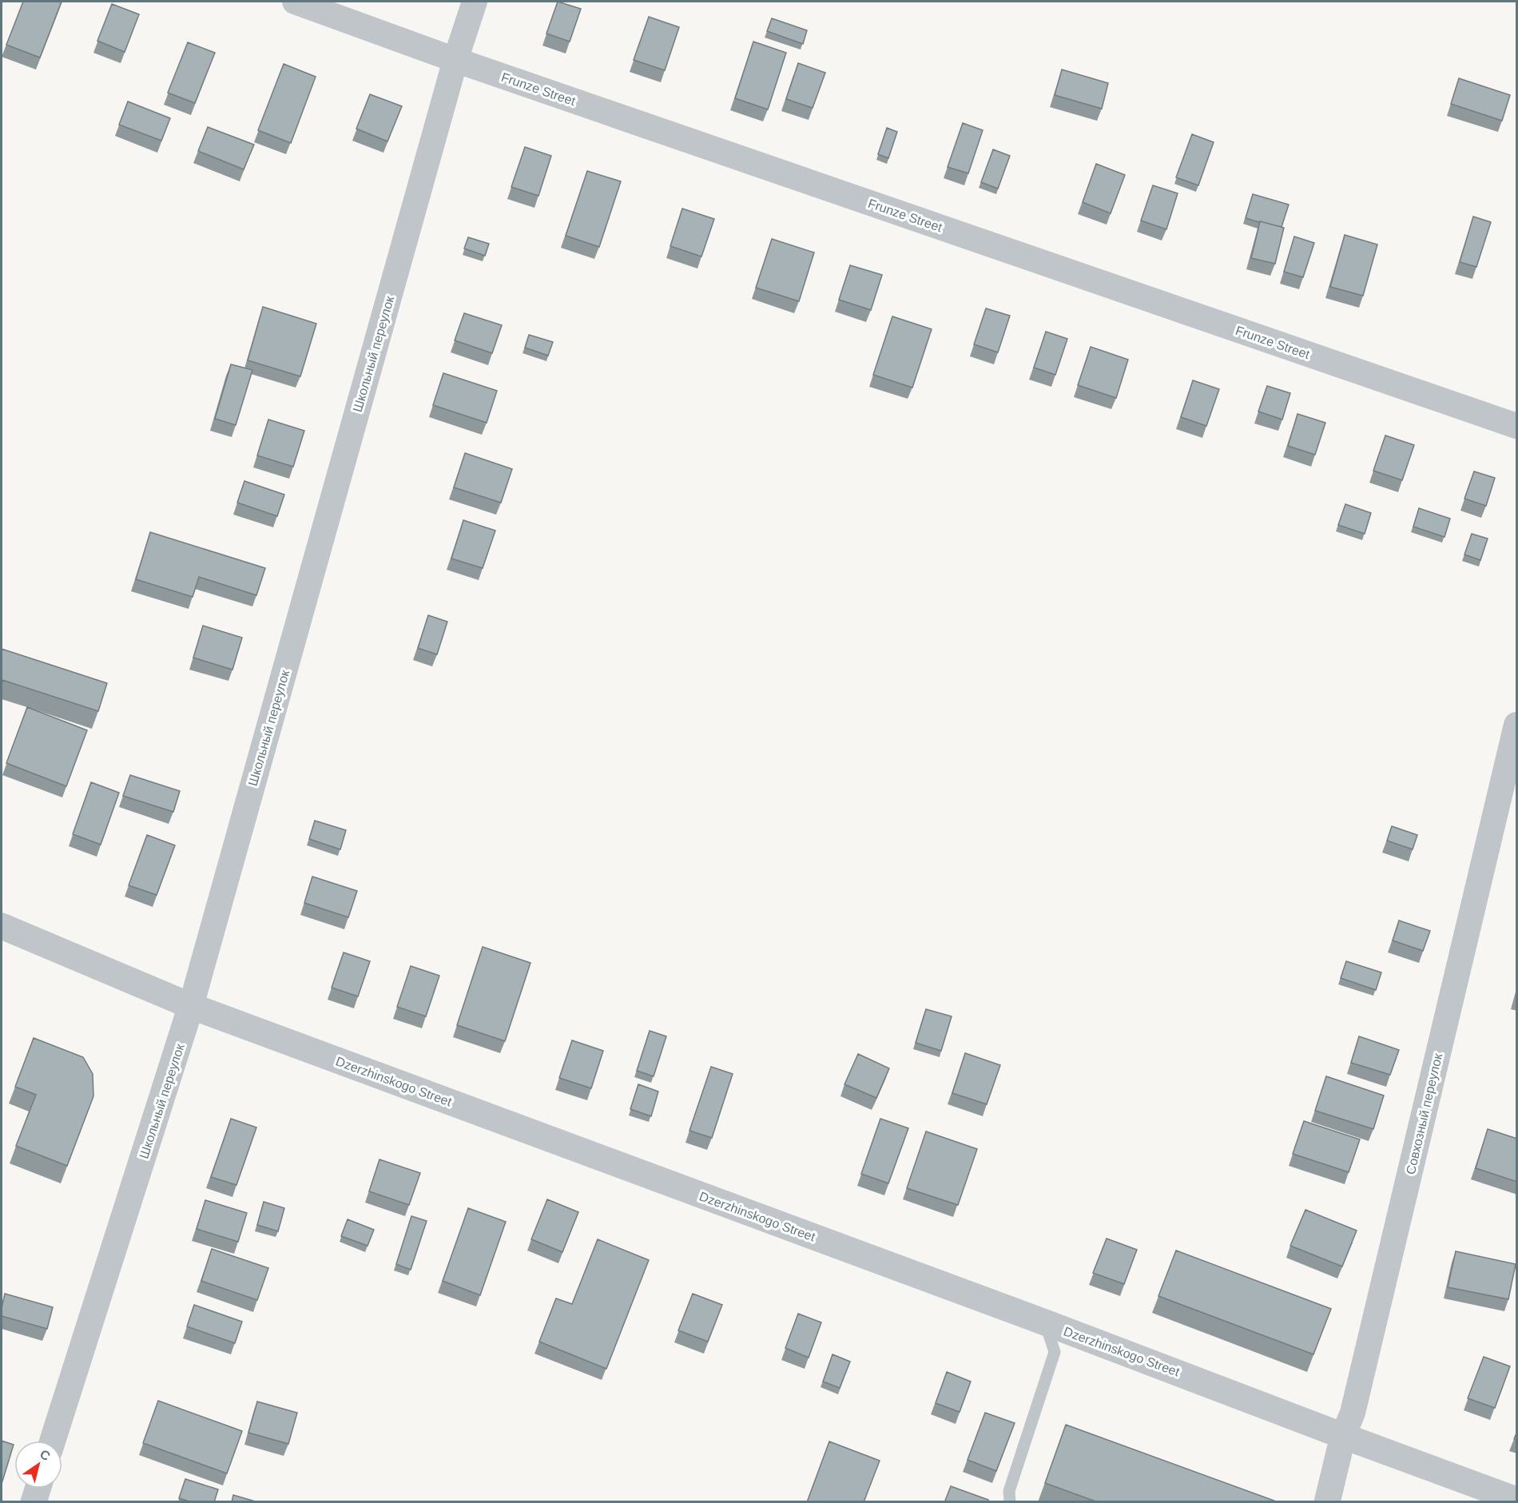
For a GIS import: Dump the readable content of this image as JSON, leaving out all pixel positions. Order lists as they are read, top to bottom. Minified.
{"streets":{"street":["Frunze Street","Школьный переулок","Dzerzhinskogo Street","Совхозный переулок"]},"crossings":[["Frunze Street","Школьный переулок"],["Школьный переулок","Dzerzhinskogo Street"],["Dzerzhinskogo Street","Совхозный переулок"]],"north":"top right"}
